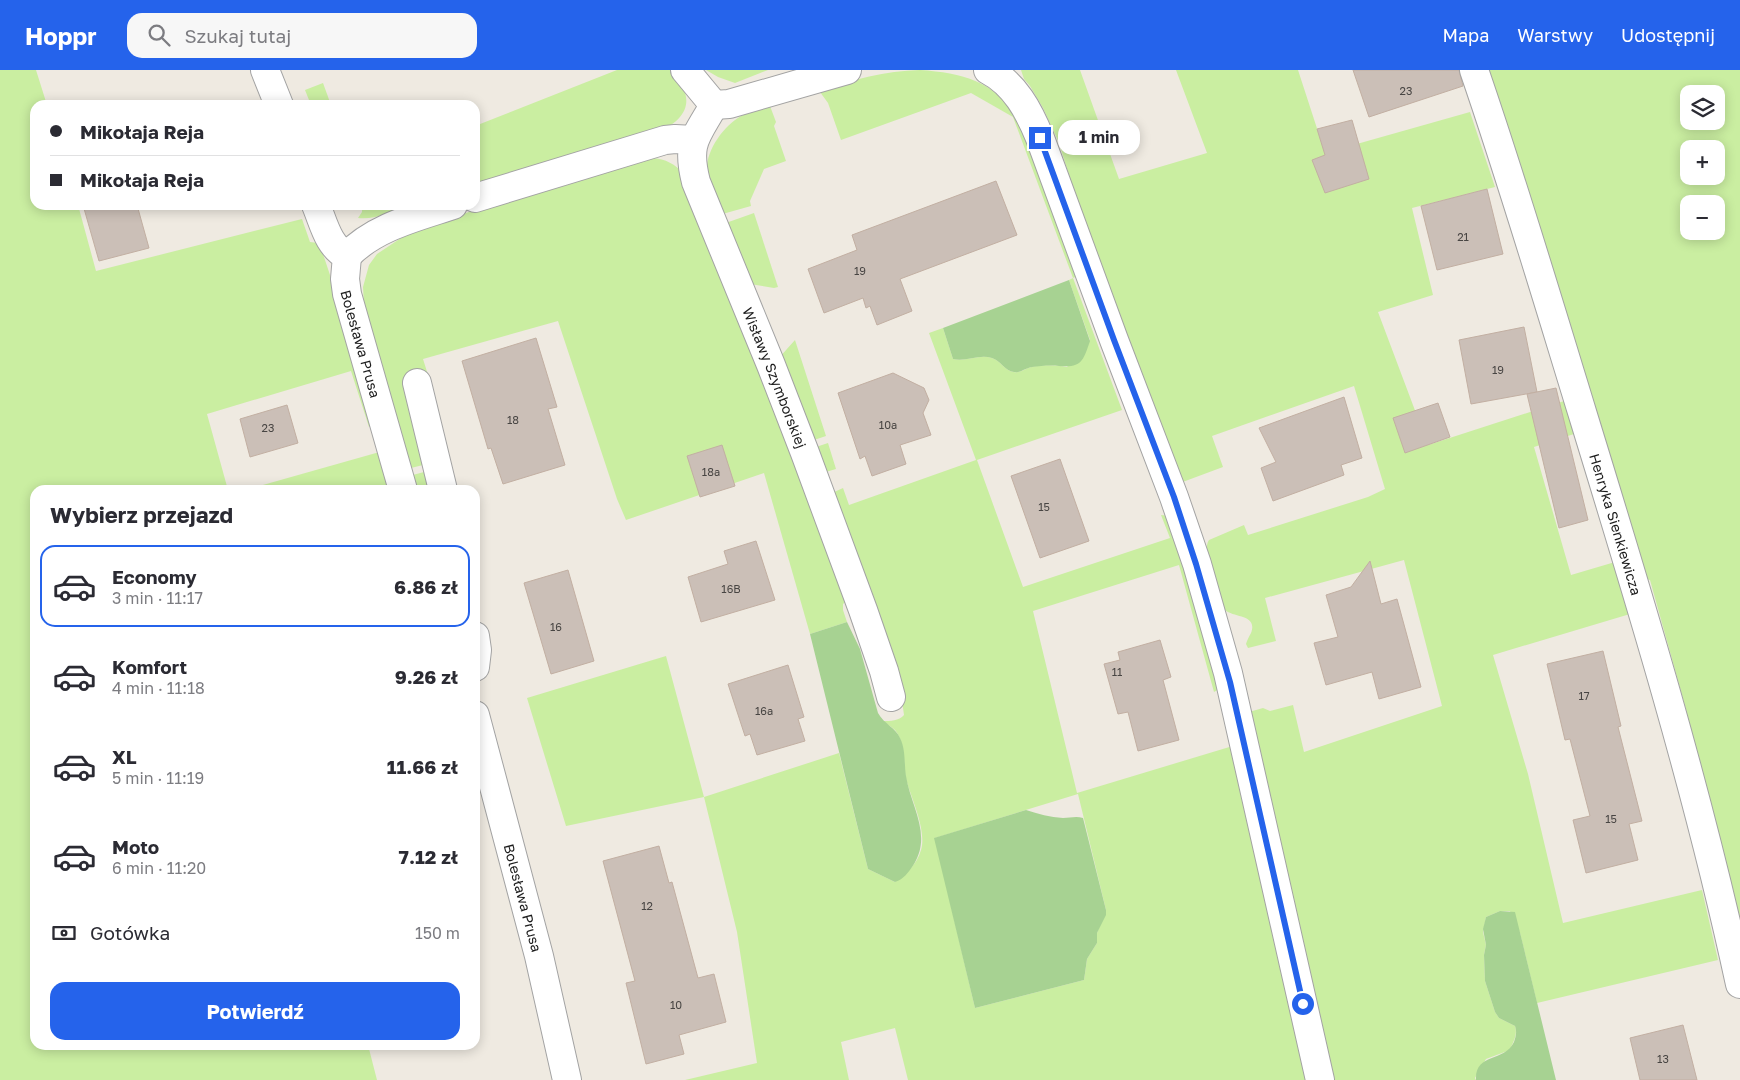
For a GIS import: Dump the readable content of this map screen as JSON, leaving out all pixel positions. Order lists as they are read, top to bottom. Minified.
{"streets":{"street":["Bolesława Prusa","Wisławy Szymborskiej","Henryka Sienkiewicza"]},"house_numbers":["23","21","19","19","18","10a","23","18a","15","16B","16","11","17","16a","15","12","10","13"],"page":{"header":"Hoppr","search":"Szukaj tutaj","nav":["Mapa","Warstwy","Udostępnij"],"map_buttons":["+","−"],"banner":["Mikołaja Reja","Mikołaja Reja"],"bubble":"1 min","heading":"Wybierz przejazd","list":[{"name":"Economy","note":"3 min · 11:17","value":"6.86 zł"},{"name":"Komfort","note":"4 min · 11:18","value":"9.26 zł"},{"name":"XL","note":"5 min · 11:19","value":"11.66 zł"},{"name":"Moto","note":"6 min · 11:20","value":"7.12 zł"}],"pay":["Gotówka","150 m"],"buttons":"Potwierdź"}}
